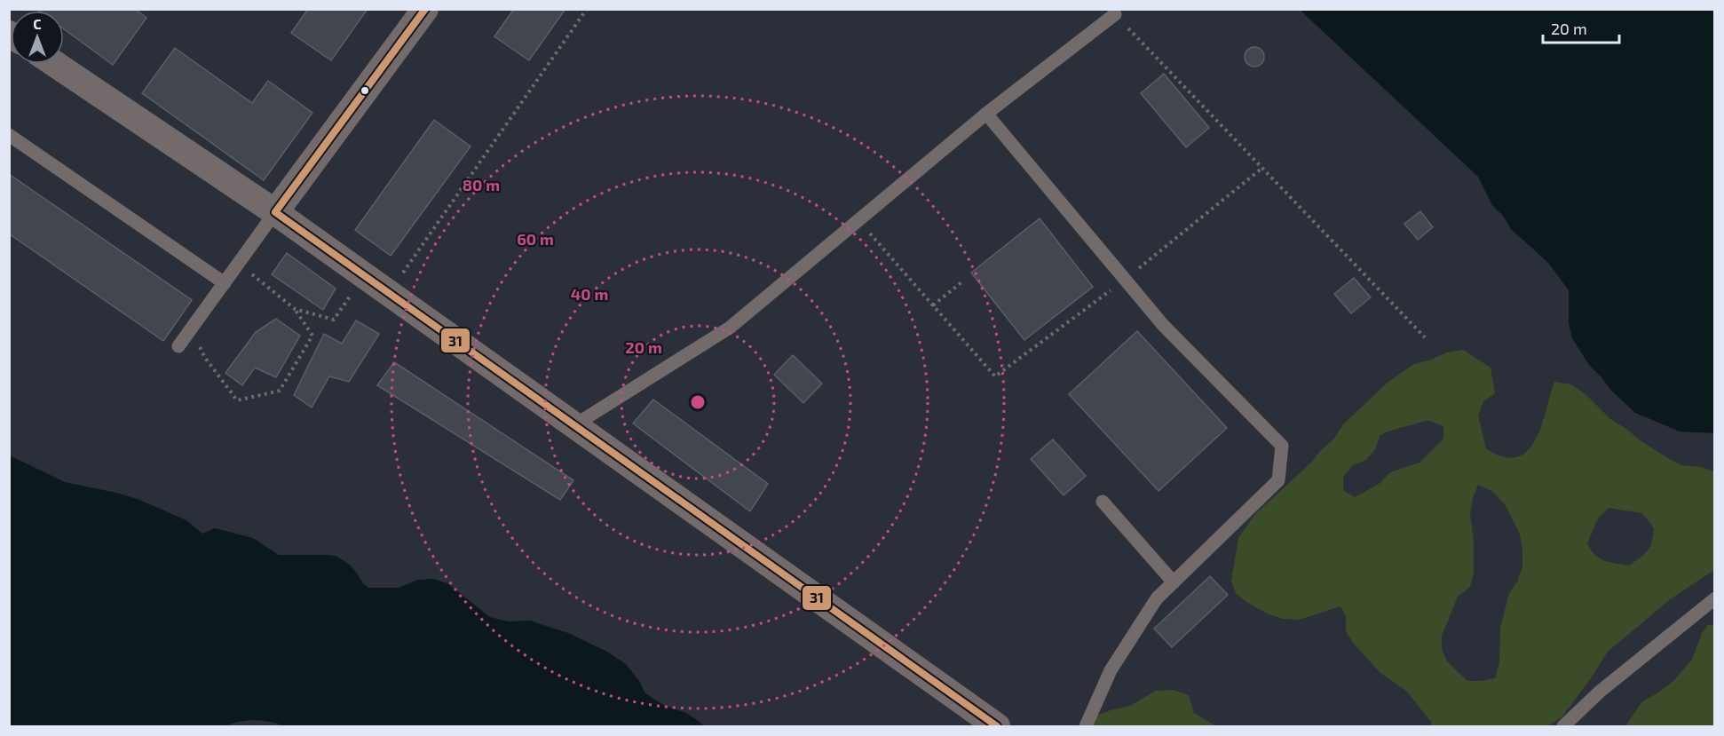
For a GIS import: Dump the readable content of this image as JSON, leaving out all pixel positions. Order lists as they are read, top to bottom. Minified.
{"lines":["transit line 31"],"scale_bar":"20 m","north":"top","rings":["80 m","60 m","40 m","20 m"]}
